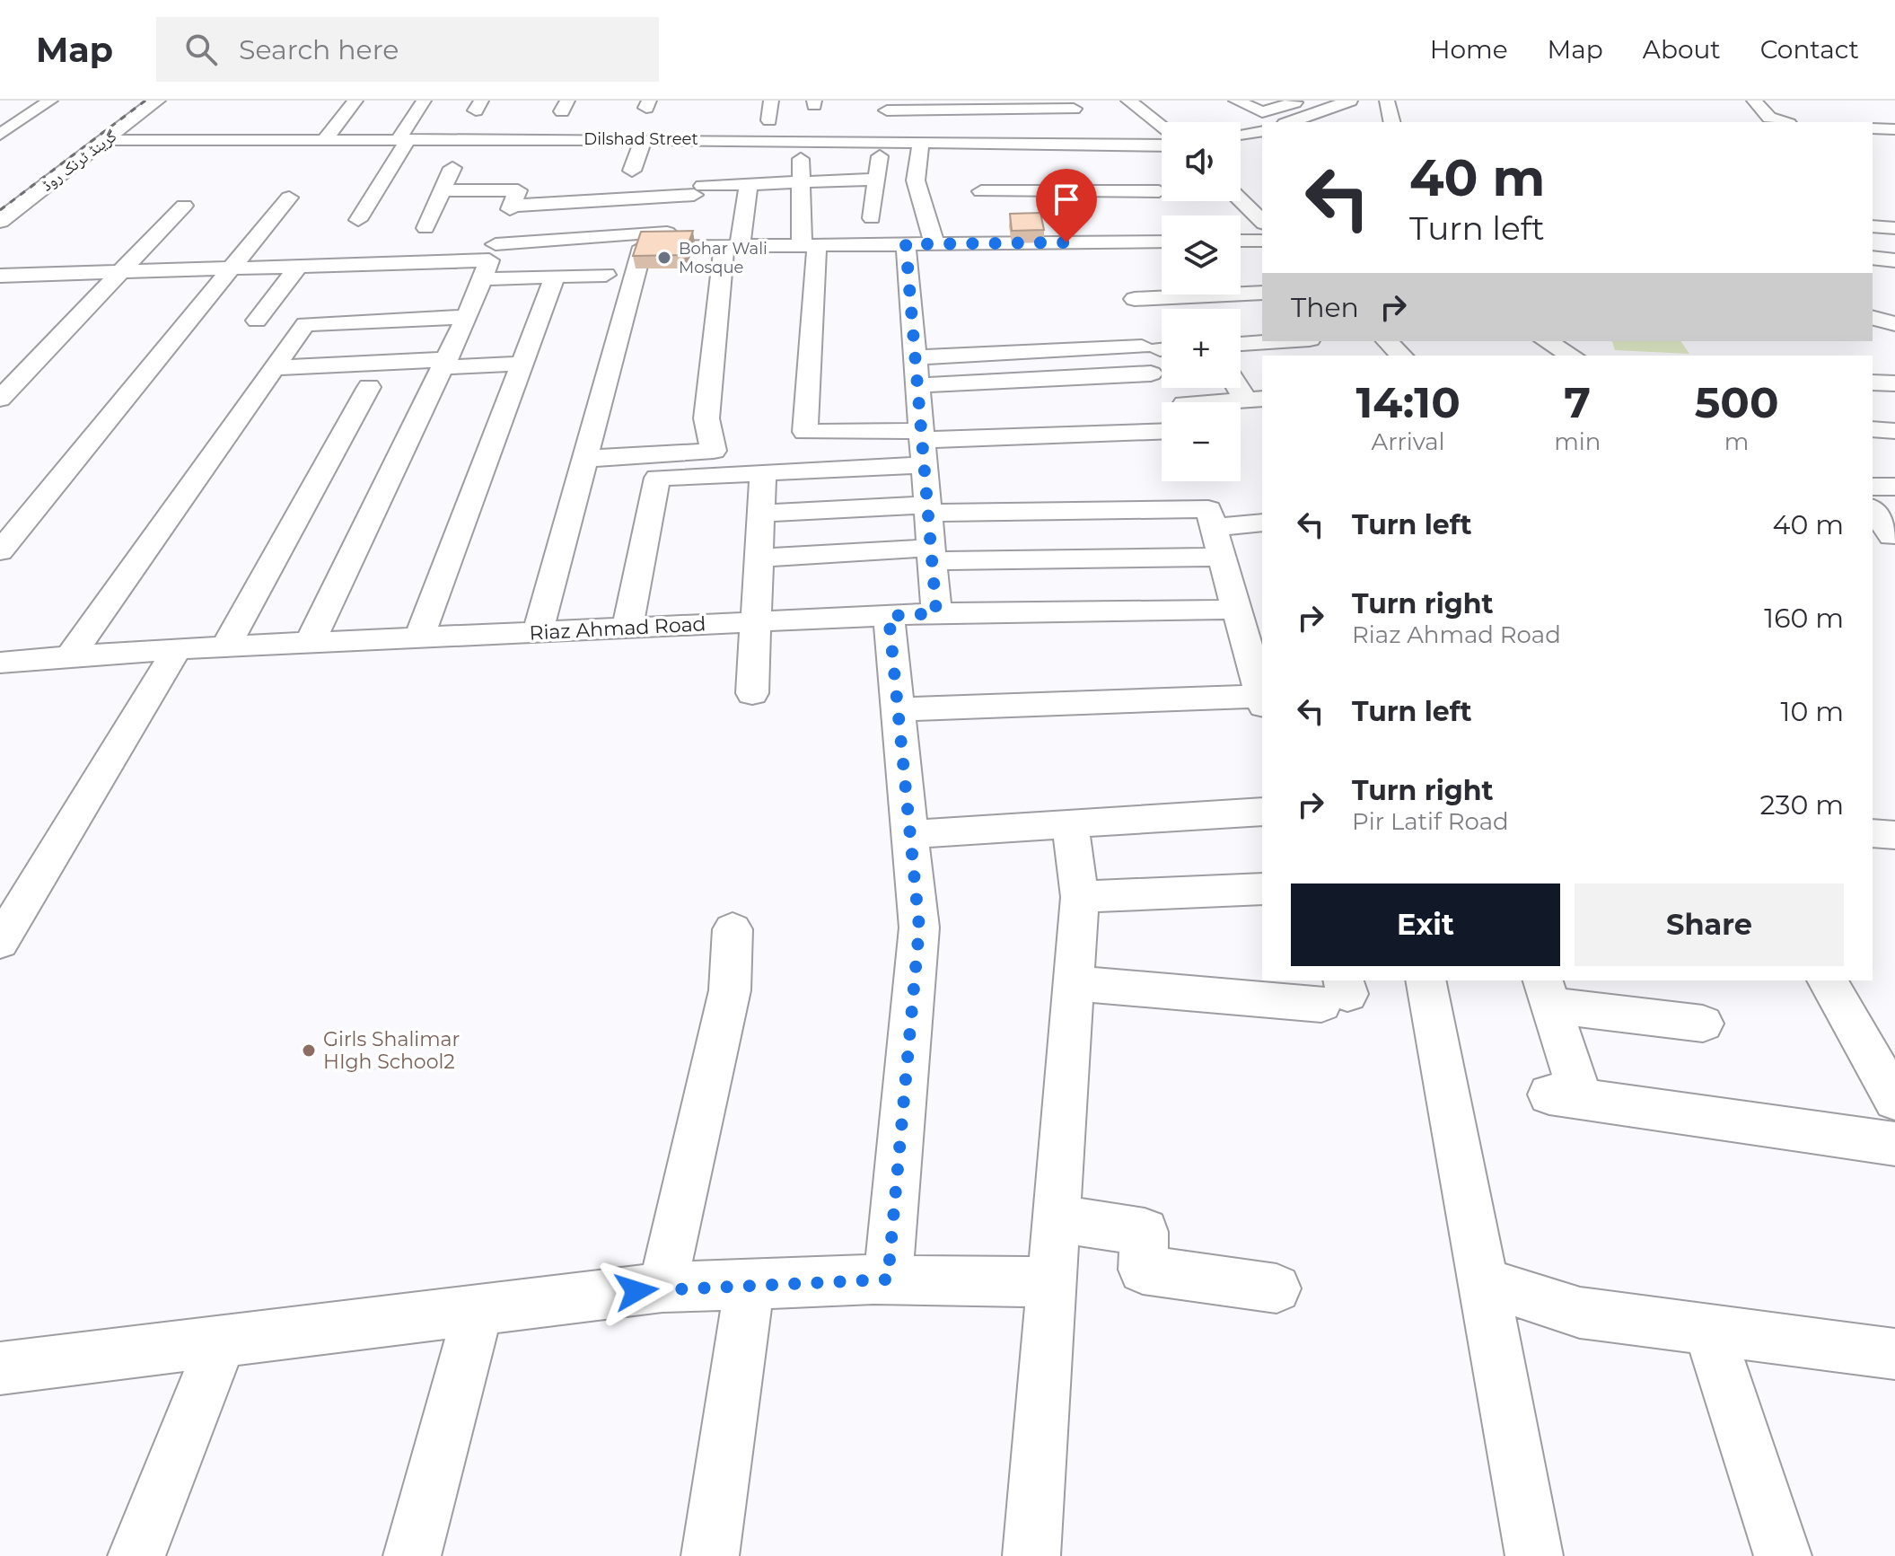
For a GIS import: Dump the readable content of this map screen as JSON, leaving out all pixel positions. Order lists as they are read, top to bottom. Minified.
{"streets":{"main road":["گرینڈ ٹرنک روڈ"],"street":["Dilshad Street","Riaz Ahmad Road"]},"crossings":[["Dilshad Street","گرینڈ ٹرنک روڈ"]],"places":["Bohar Wali Mosque","Girls Shalimar HIgh School2"],"page":{"header":"Map","search":"Search here","nav":["Home","Map","About","Contact"],"map_buttons":["+","−"],"turn":["40 m","Turn left"],"then":"Then","eta":["14:10","Arrival","7","min","500","m"],"list":[{"name":"Turn left","value":"40 m"},{"name":"Turn right","note":"Riaz Ahmad Road","value":"160 m"},{"name":"Turn left","value":"10 m"},{"name":"Turn right","note":"Pir Latif Road","value":"230 m"}],"buttons":["Exit","Share"]}}
